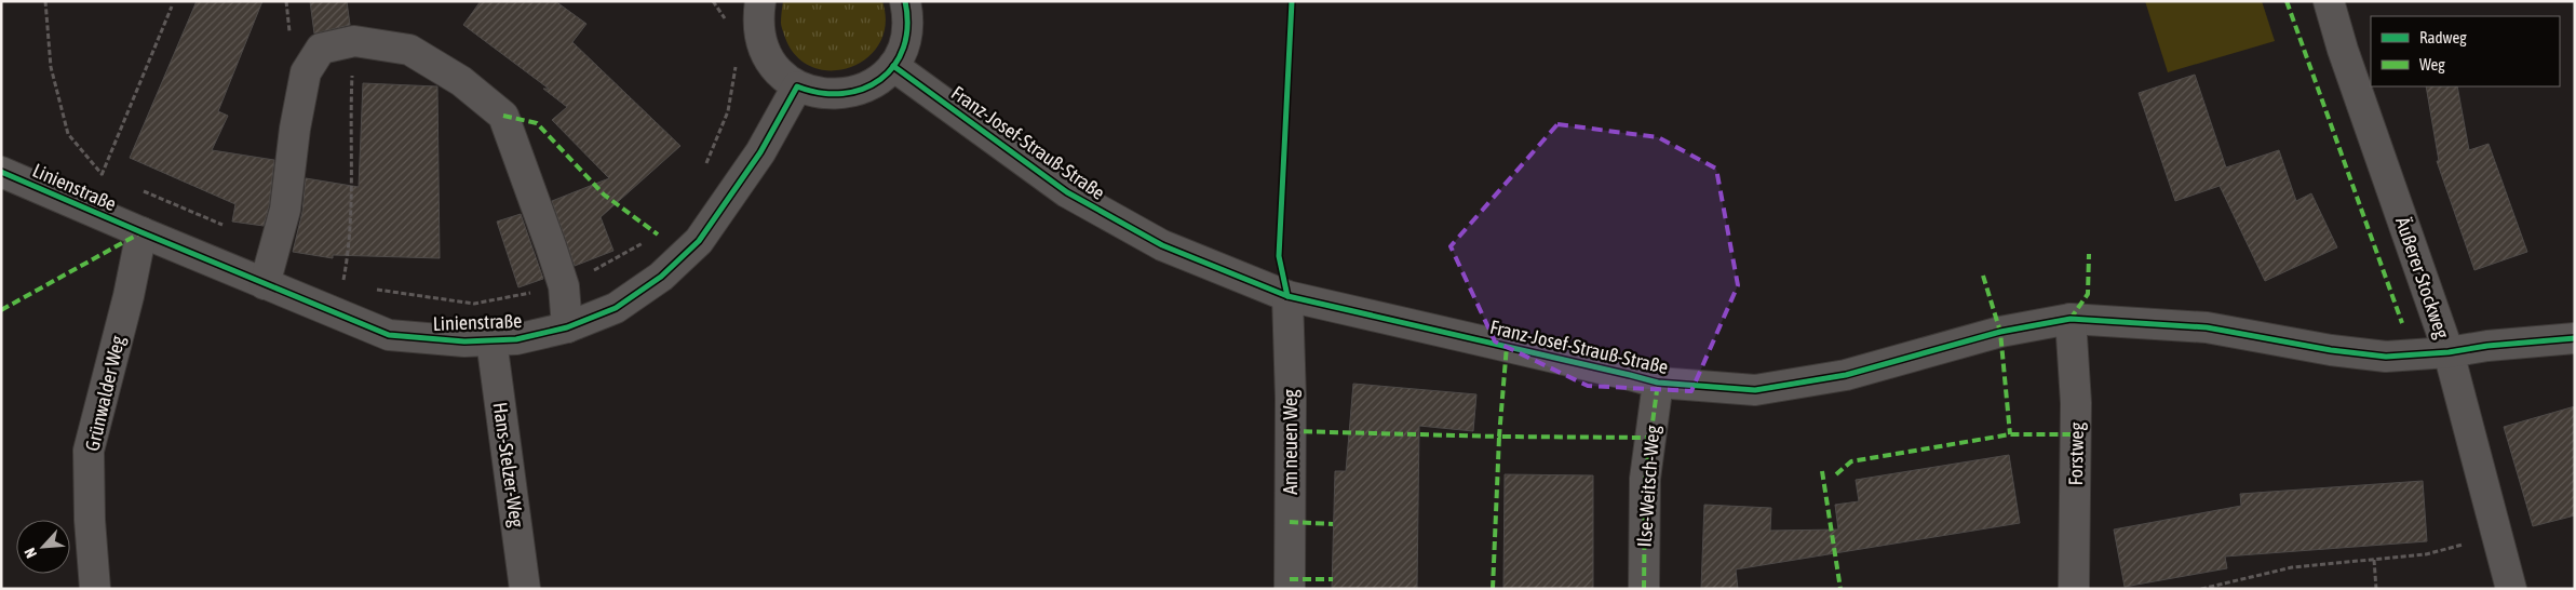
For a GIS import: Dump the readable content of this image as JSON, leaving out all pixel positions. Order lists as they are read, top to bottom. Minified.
{"streets":{"street":["Franz-Josef-Strauß-Straße","Linienstraße","Äußerer Stockweg","Grünwalder Weg","Am neuen Weg","Forstweg","Hans-Stelzer-Weg","Ilse-Weitsch-Weg"]},"crossings":[["Franz-Josef-Strauß-Straße","Äußerer Stockweg"],["Franz-Josef-Strauß-Straße","Am neuen Weg"],["Franz-Josef-Strauß-Straße","Forstweg"],["Franz-Josef-Strauß-Straße","Ilse-Weitsch-Weg"],["Linienstraße","Grünwalder Weg"],["Linienstraße","Hans-Stelzer-Weg"]],"legend":["Radweg","Weg"],"north":"bottom left"}
